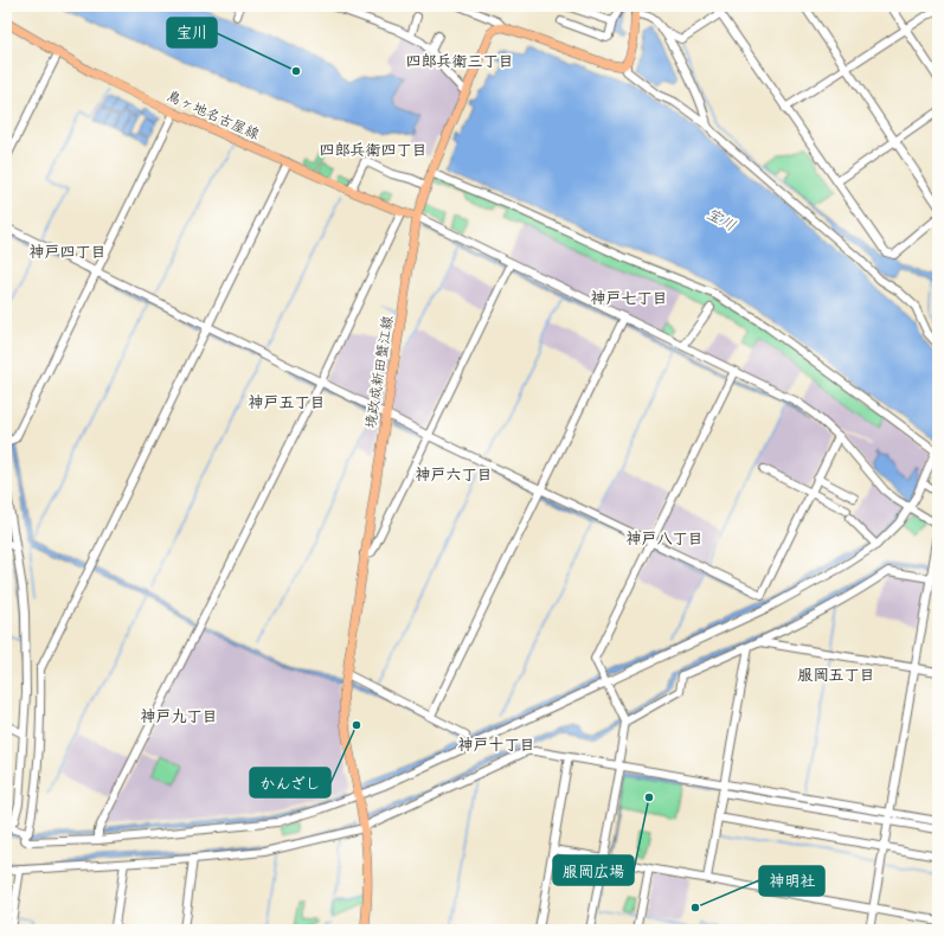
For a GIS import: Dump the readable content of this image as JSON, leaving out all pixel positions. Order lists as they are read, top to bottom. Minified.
{"streets":{"main road":["鳥ヶ地名古屋線","境政成新田蟹江線"]},"crossings":[["鳥ヶ地名古屋線","境政成新田蟹江線"]],"districts":["四郎兵衛三丁目","四郎兵衛四丁目","神戸四丁目","神戸七丁目","神戸五丁目","神戸六丁目","神戸八丁目","服岡五丁目","神戸九丁目","神戸十丁目"],"water":["宝川"],"places":["宝川","かんざし","服岡広場","神明社"]}
